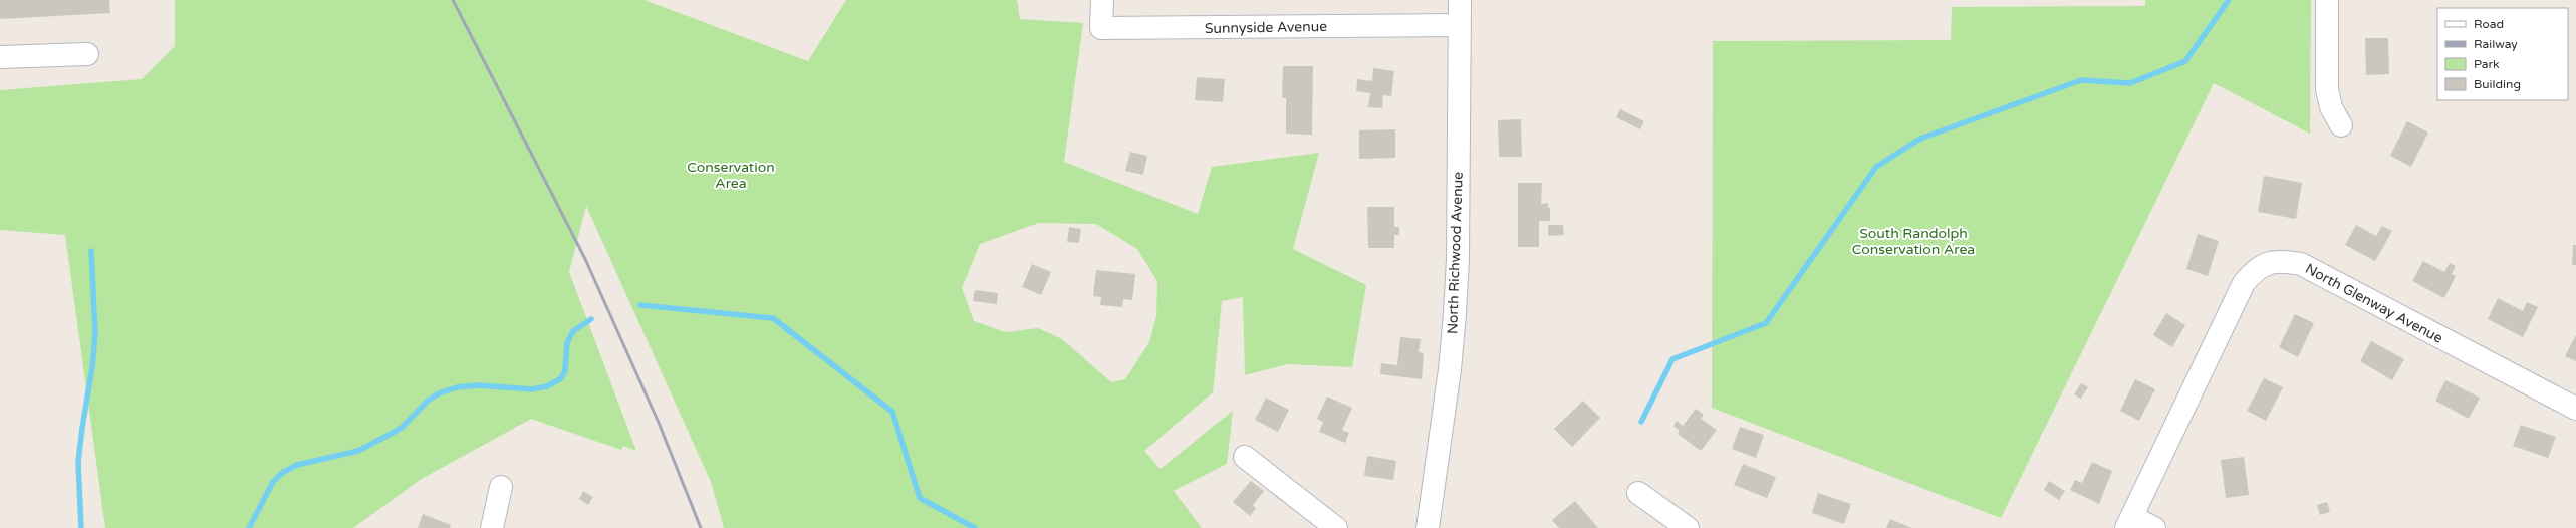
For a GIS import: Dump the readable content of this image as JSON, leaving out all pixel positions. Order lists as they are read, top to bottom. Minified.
{"streets":{"street":["Sunnyside Avenue","North Richwood Avenue","North Glenway Avenue"]},"crossings":[["Sunnyside Avenue","North Richwood Avenue"]],"parks":["Conservation Area","South Randolph Conservation Area"],"legend":["Road","Railway","Park","Building"]}
